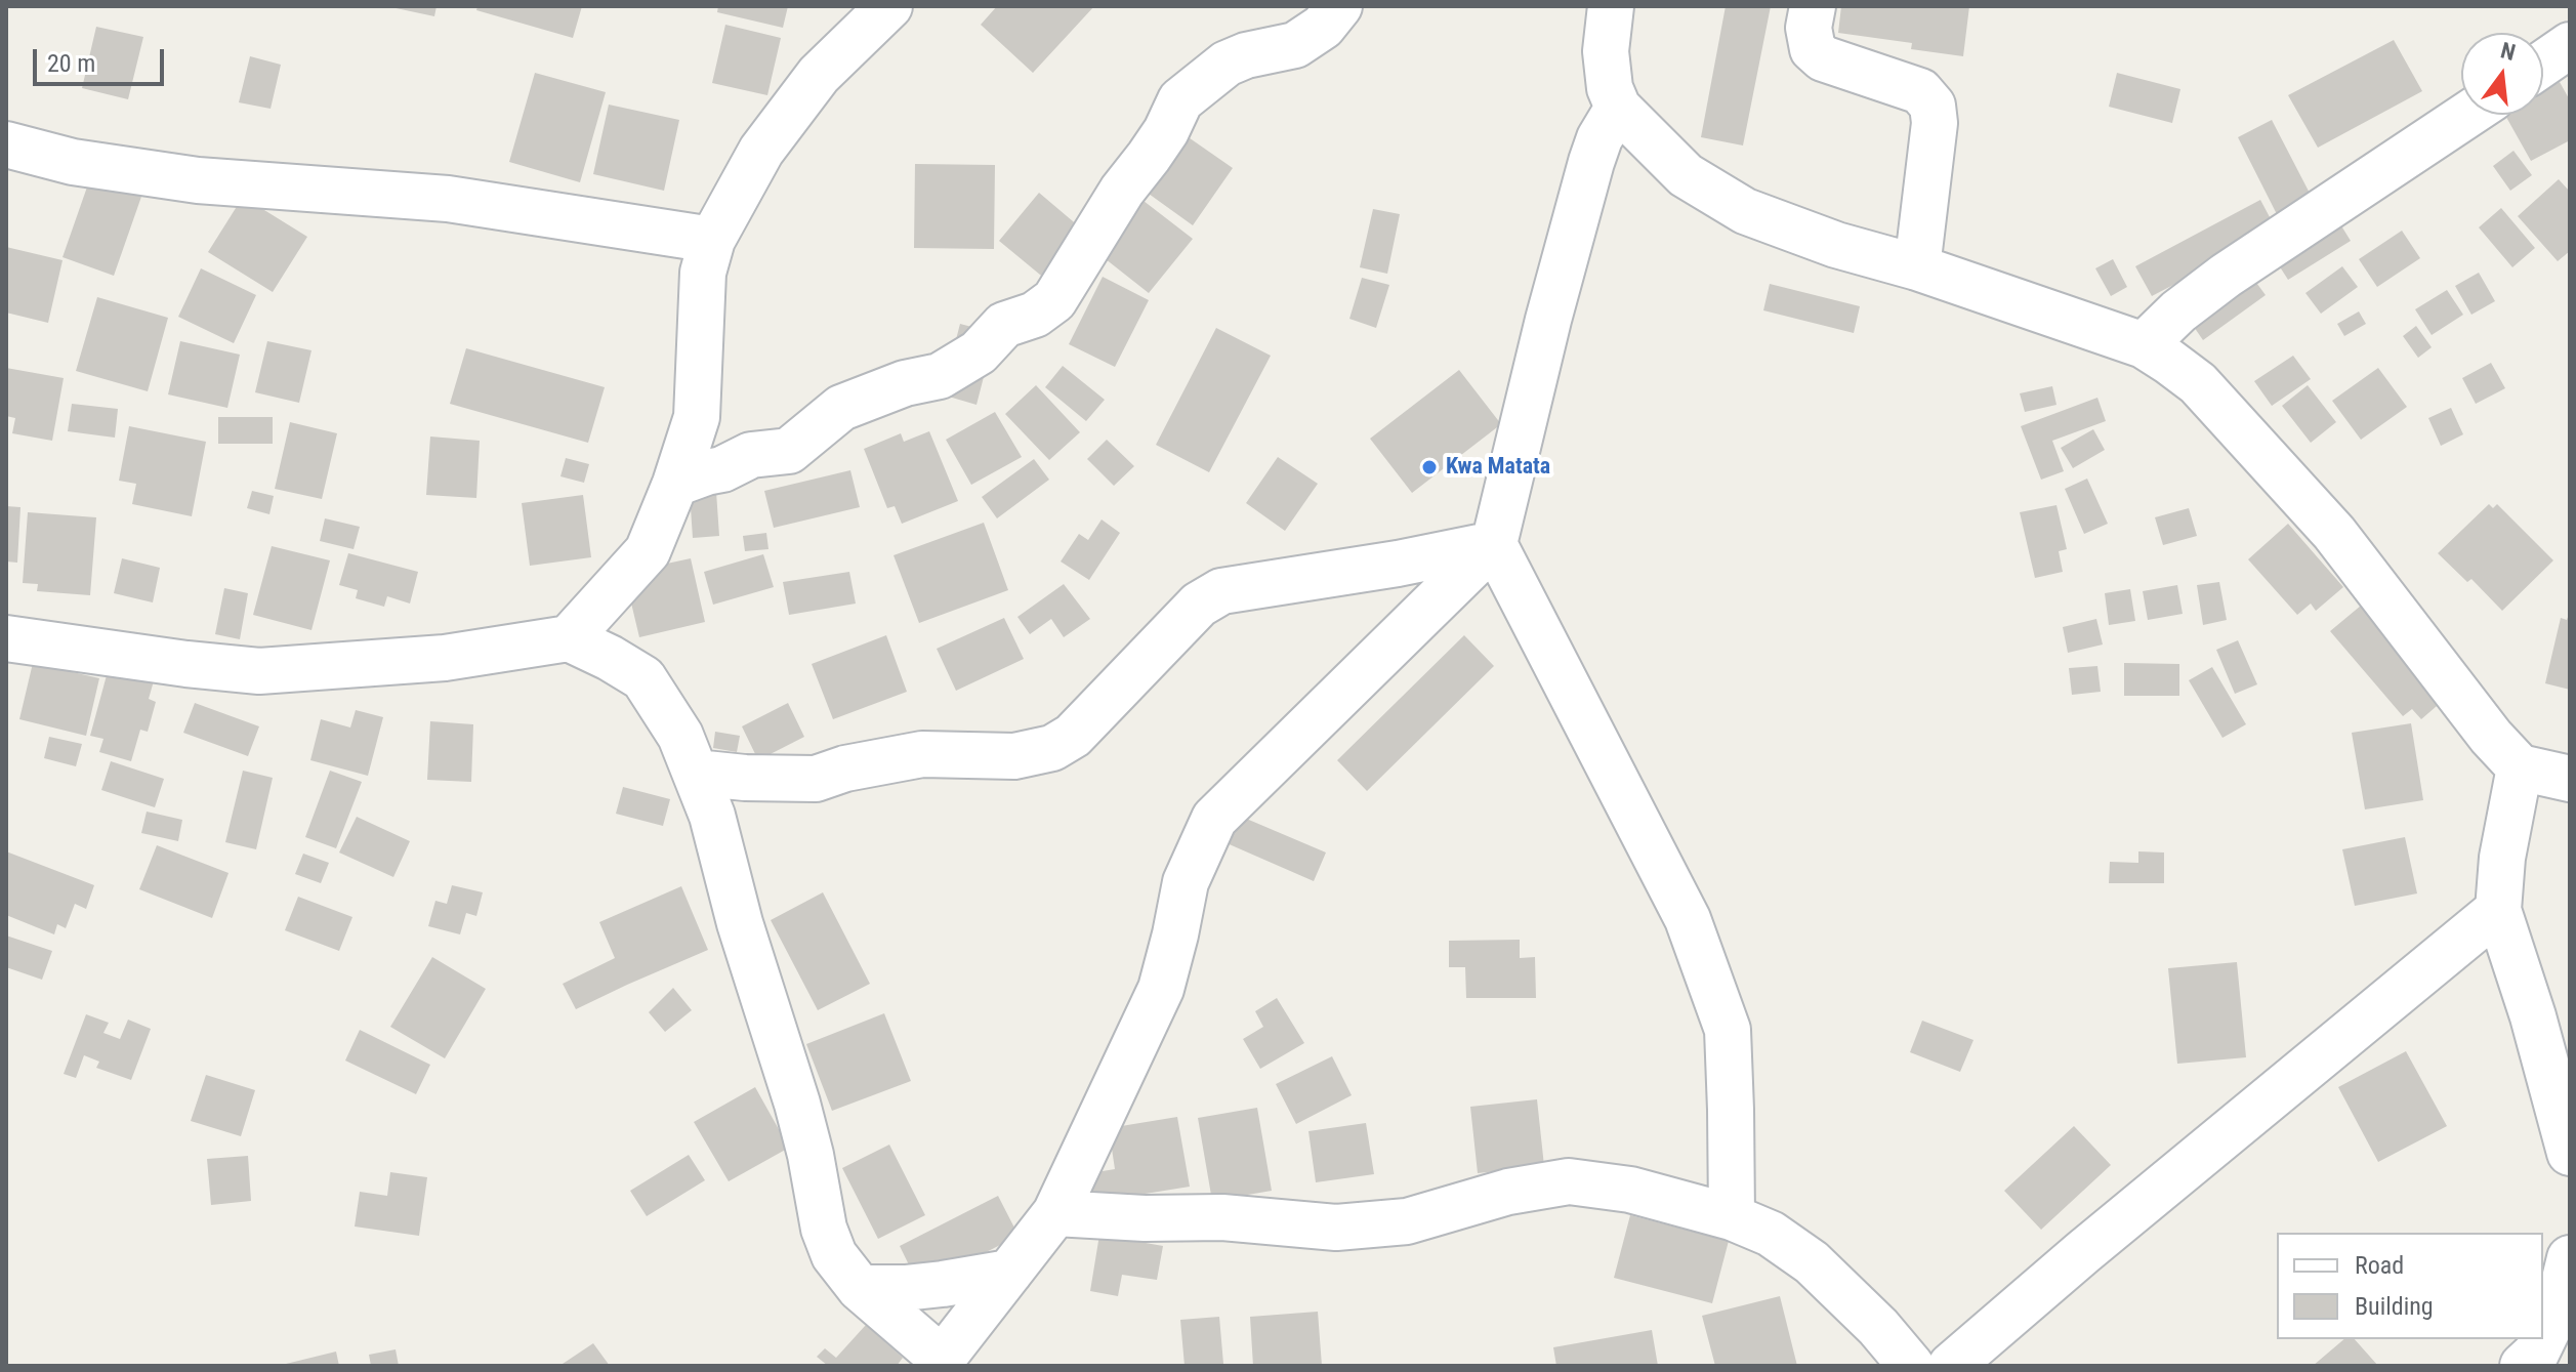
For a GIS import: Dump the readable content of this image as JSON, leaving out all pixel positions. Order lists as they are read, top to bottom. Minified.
{"places":["Kwa Matata"],"legend":["Road","Building"],"scale_bar":"20 m","north":"top"}
